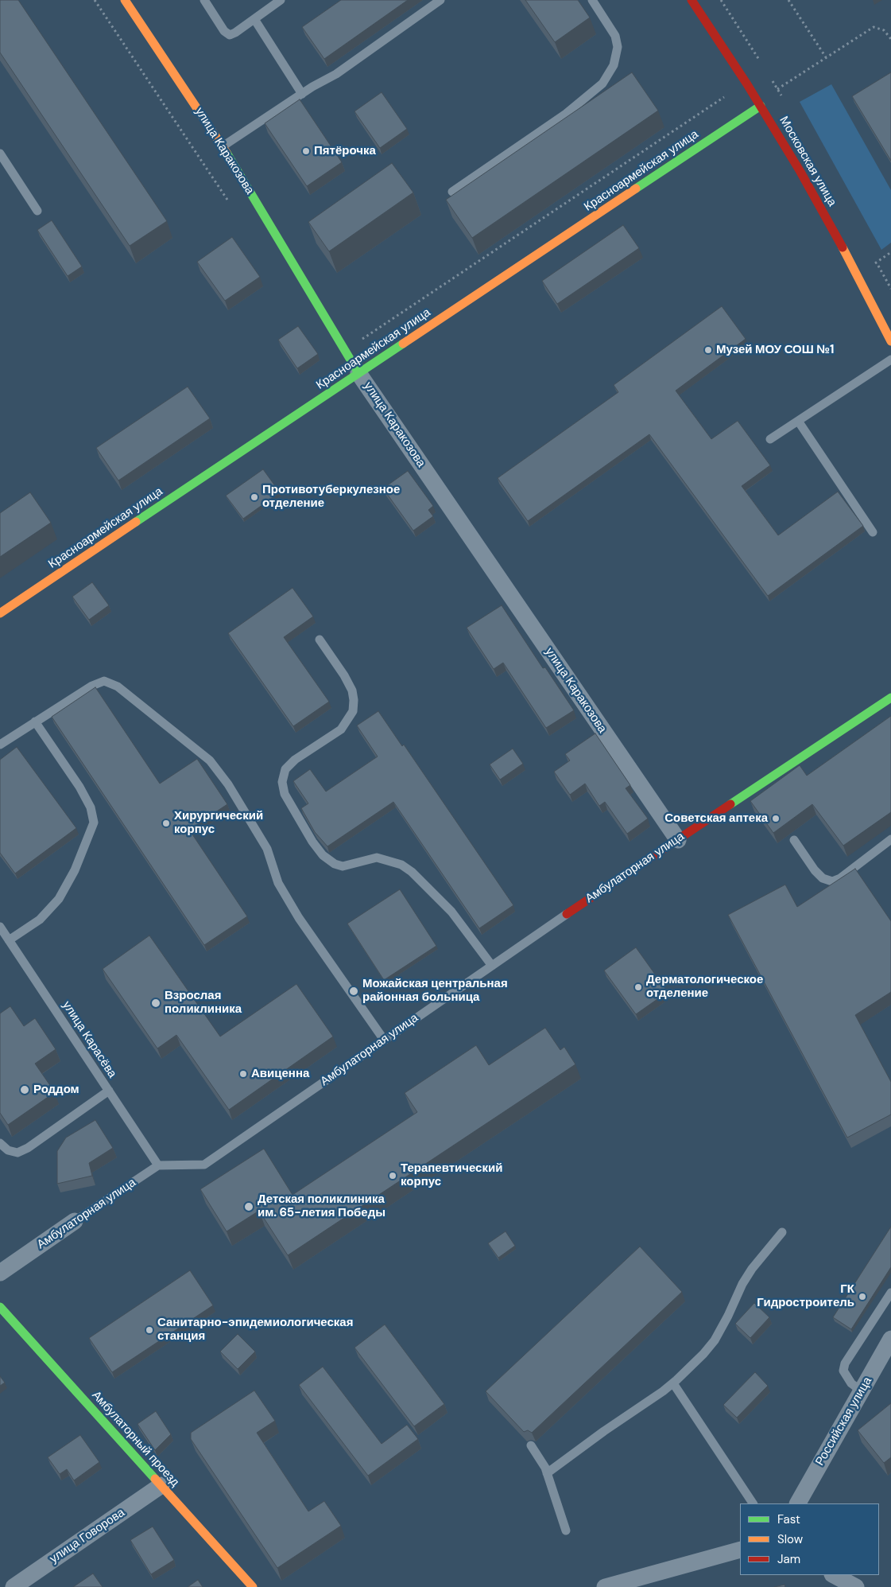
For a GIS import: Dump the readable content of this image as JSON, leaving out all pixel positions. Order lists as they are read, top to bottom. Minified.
{"streets":{"street":["улица Каракозова","Московская улица","Красноармейская улица","Амбулаторная улица","Российская улица","Амбулаторный проезд","улица Говорова"],"lane":["улица Карасёва"]},"crossings":[["улица Каракозова","Красноармейская улица"],["улица Каракозова","Амбулаторная улица"],["Московская улица","Красноармейская улица"],["Амбулаторная улица","улица Карасёва"],["Амбулаторный проезд","улица Говорова"]],"places":["Пятёрочка","Музей МОУ СОШ №1","Противотуберкулезное отделение","Советская аптека","Хирургический корпус","Дерматологическое отделение","Можайская центральная районная больница","Взрослая поликлиника","Авиценна","Роддом","Терапевтический корпус","Детская поликлиника им. 65-летия Победы","ГК Гидростроитель","Санитарно-эпидемиологическая станция"],"legend":["Fast","Slow","Jam"]}
